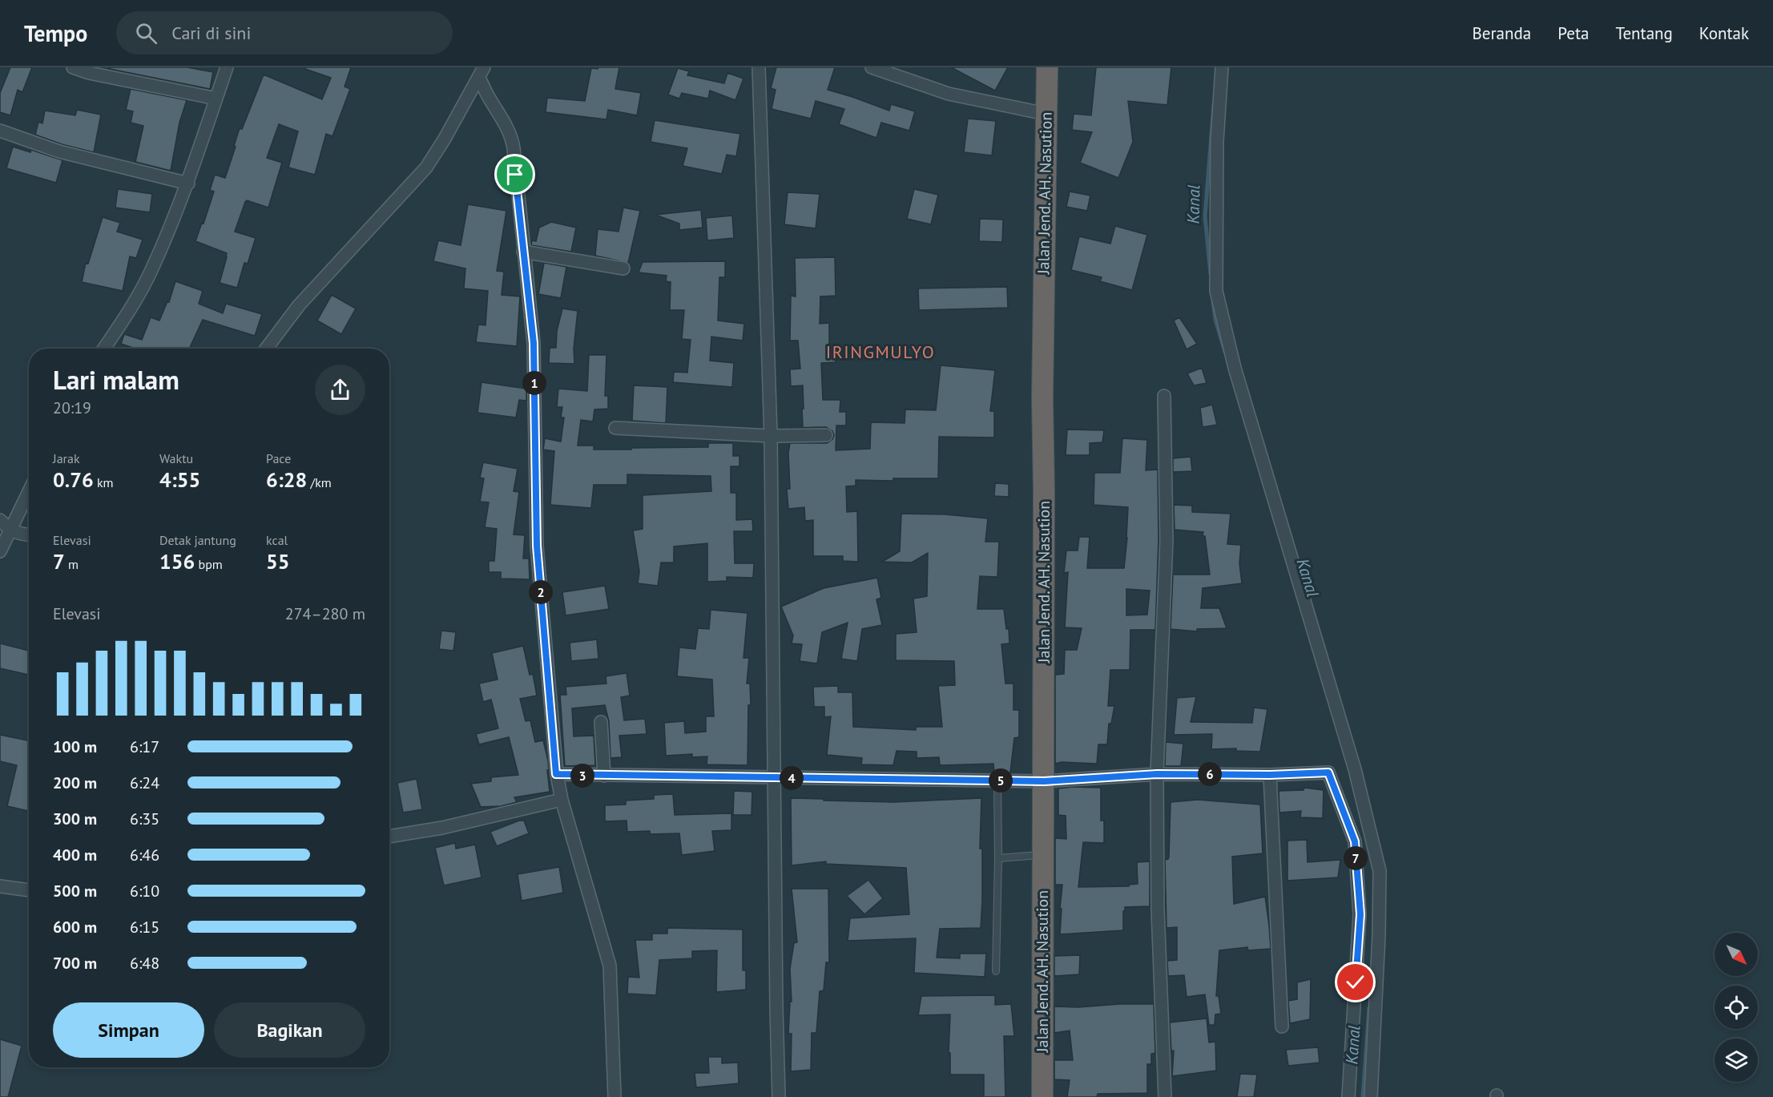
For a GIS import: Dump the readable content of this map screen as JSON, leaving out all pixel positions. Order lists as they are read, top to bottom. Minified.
{"streets":{"highway":["Jalan Jend. AH. Nasution"]},"districts":["IRINGMULYO"],"water":["Kanal"],"north":"bottom right","page":{"header":"Tempo","search":"Cari di sini","nav":["Beranda","Peta","Tentang","Kontak"],"heading":["Lari malam","20:19"],"pins":["1","2","6","3","4","5","7"],"stats":[["Jarak","0.76 km"],["Waktu","4:55"],["Pace","6:28 /km"],["Elevasi","7 m"],["Detak jantung","156 bpm"],["kcal","55"]],"chart":["Elevasi","274–280 m"],"list":[{"name":"100 m","note":"6:17"},{"name":"200 m","note":"6:24"},{"name":"300 m","note":"6:35"},{"name":"400 m","note":"6:46"},{"name":"500 m","note":"6:10"},{"name":"600 m","note":"6:15"},{"name":"700 m","note":"6:48"}],"buttons":["Simpan","Bagikan"]}}
